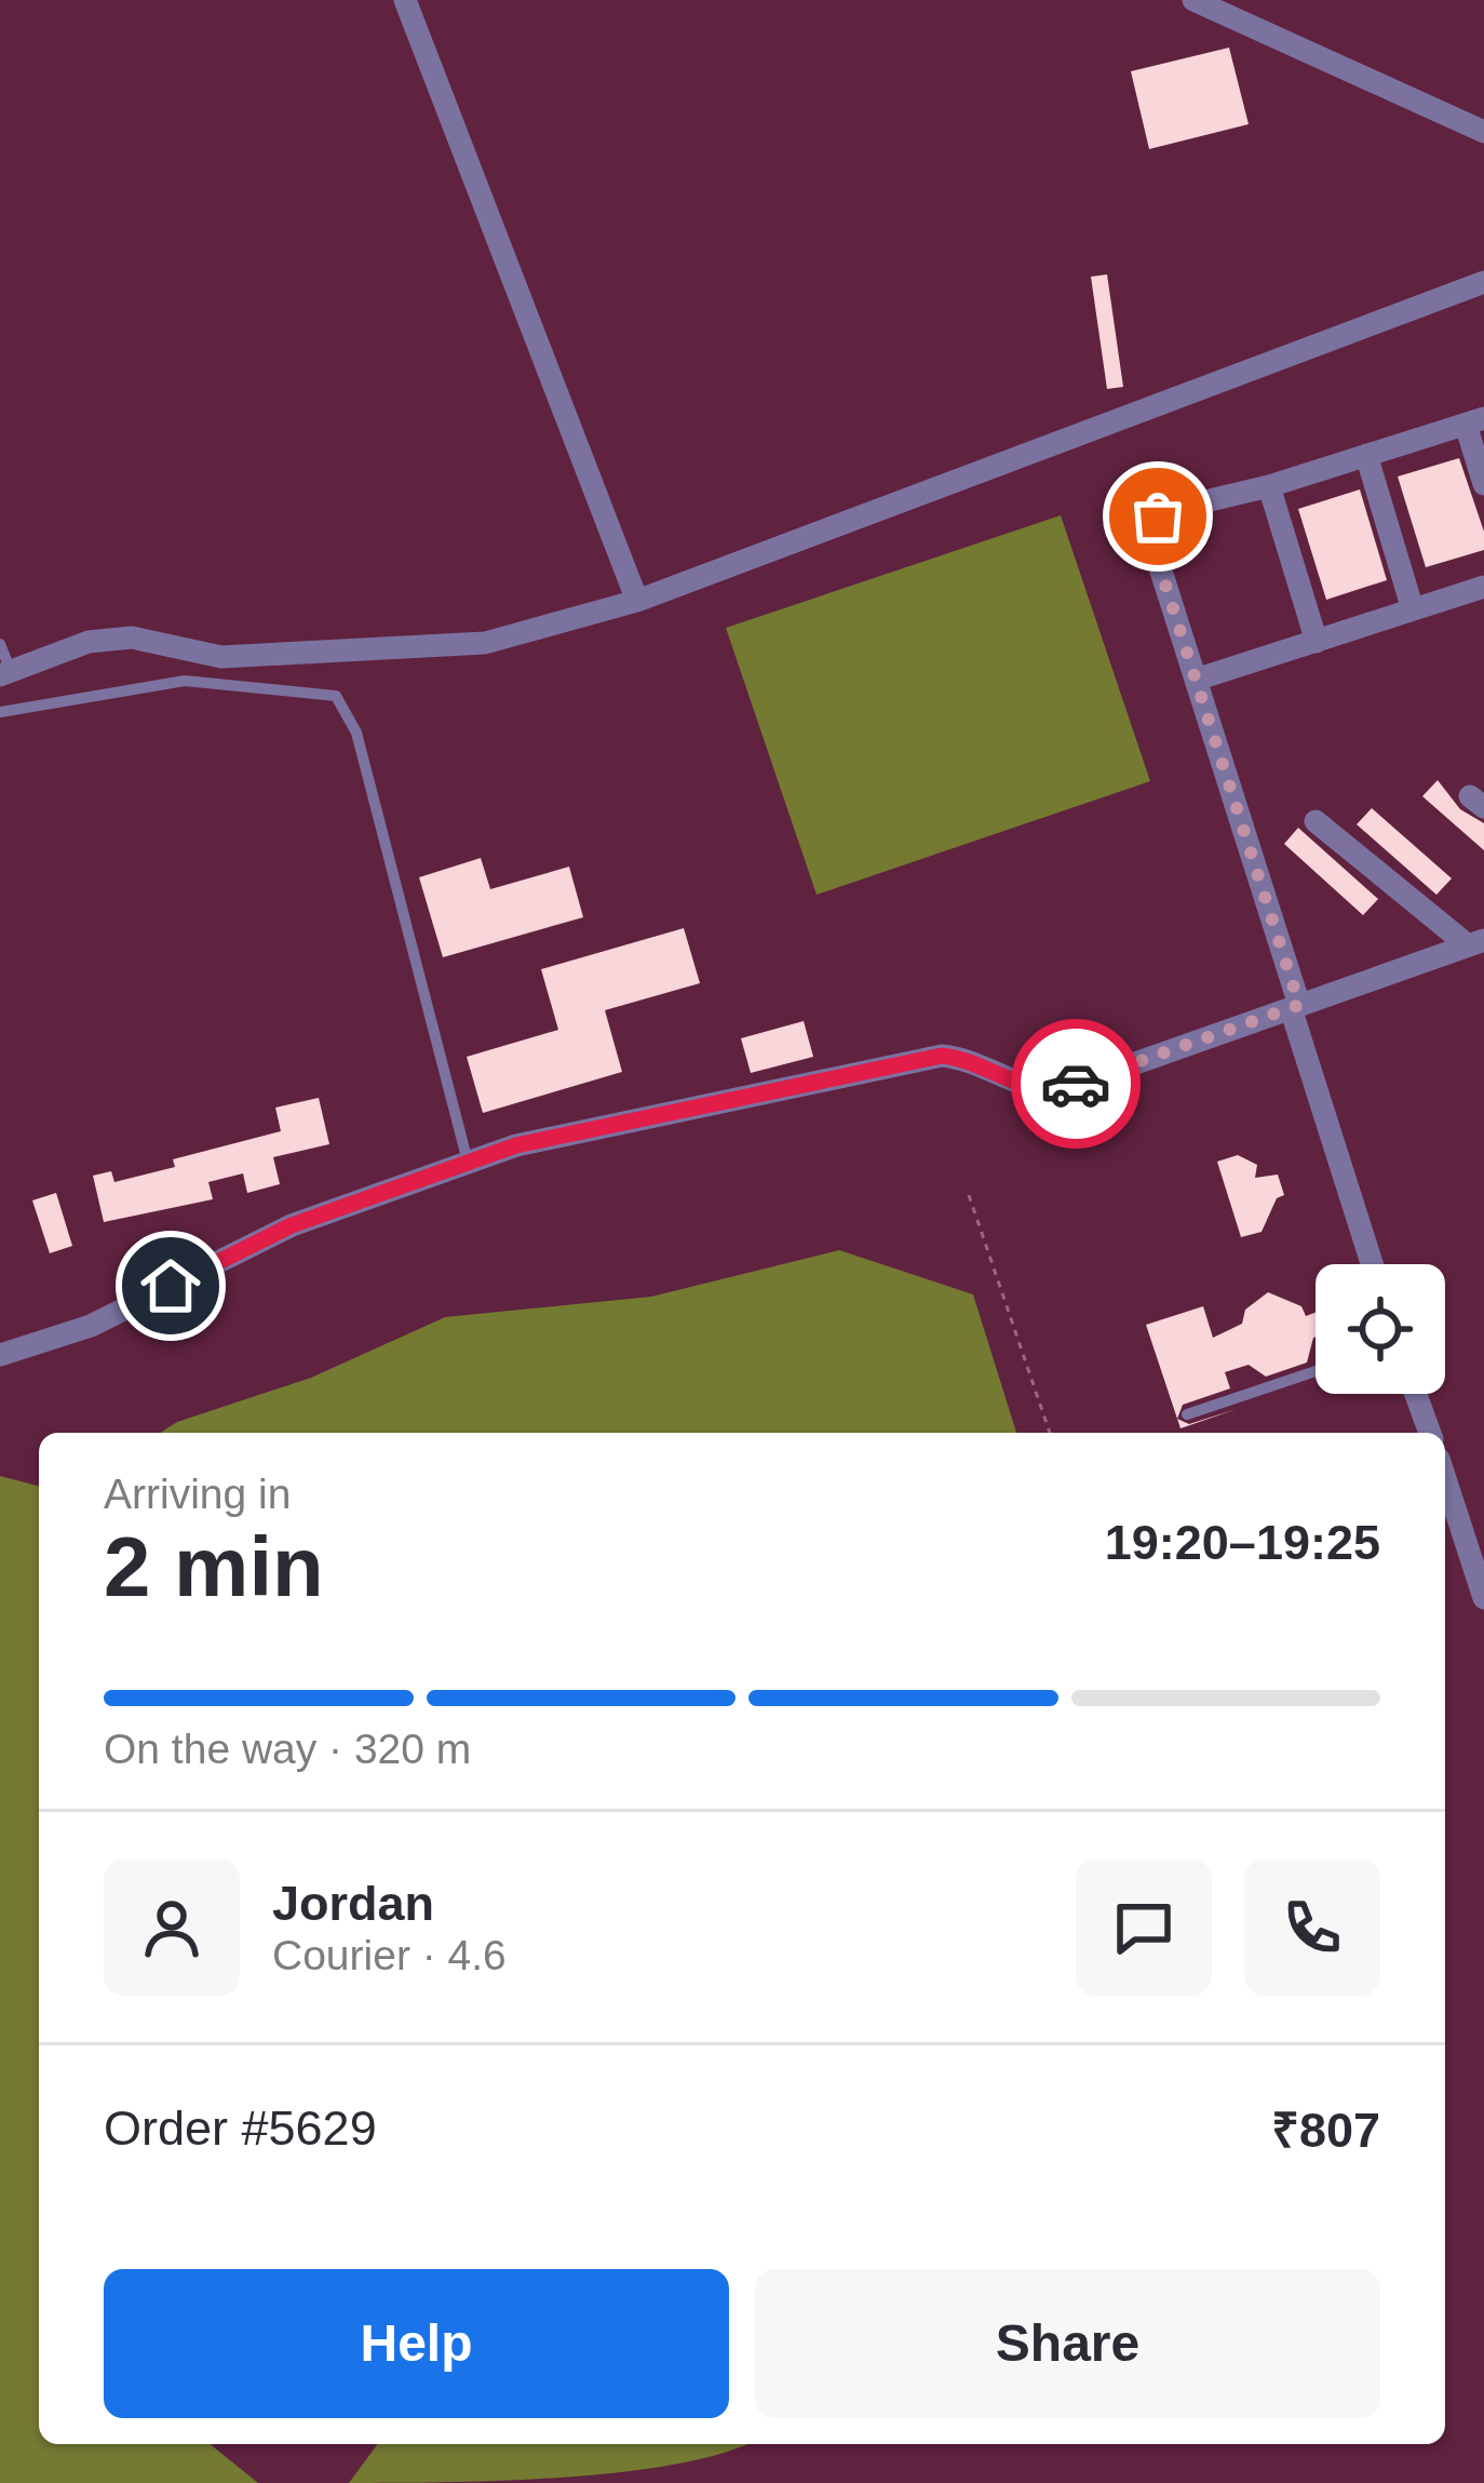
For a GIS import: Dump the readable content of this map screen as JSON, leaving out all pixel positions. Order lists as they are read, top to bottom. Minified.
{"page":{"heading":["2 min","Arriving in","19:20–19:25"],"panel":["Jordan","Courier · 4.6","Order #5629","₹807"],"bar":"On the way · 320 m","buttons":["Help","Share"]}}
